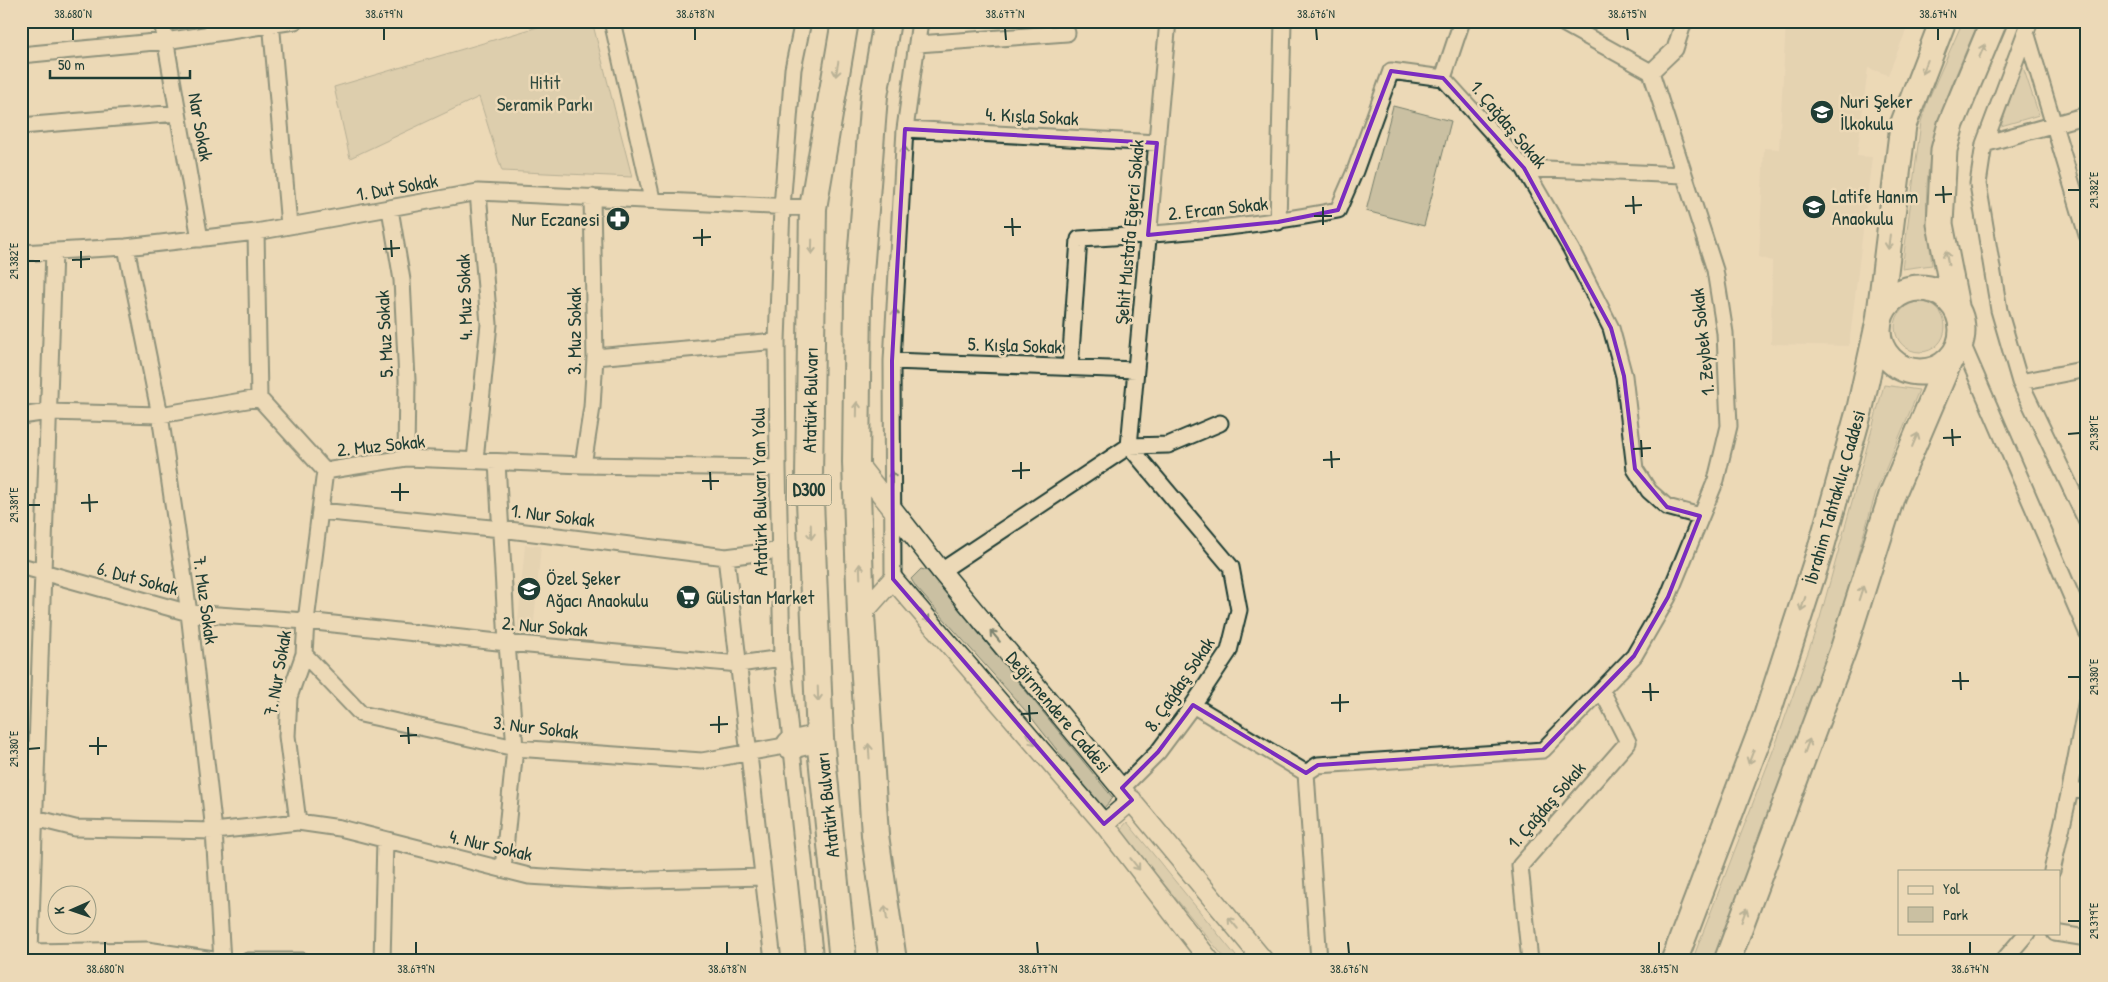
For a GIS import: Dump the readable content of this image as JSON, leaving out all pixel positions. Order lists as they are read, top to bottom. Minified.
{"streets":{"highway":["Atatürk Bulvarı","D300"],"main road":["İbrahim Tahtakılıç Caddesi"],"street":["4. Kışla Sokak","1. Çağdaş Sokak","Nar Sokak","1. Dut Sokak","2. Ercan Sokak","Şehit Mustafa Eğerci Sokak","4. Muz Sokak","3. Muz Sokak","5. Muz Sokak","1. Zeybek Sokak","5. Kışla Sokak","2. Muz Sokak","Atatürk Bulvarı Yan Yolu","1. Nur Sokak","6. Dut Sokak","7. Muz Sokak","2. Nur Sokak","7. Nur Sokak","8. Çağdaş Sokak","Değirmendere Caddesi","3. Nur Sokak","4. Nur Sokak"]},"crossings":[["4. Kışla Sokak","Şehit Mustafa Eğerci Sokak"],["1. Çağdaş Sokak","2. Ercan Sokak"],["1. Çağdaş Sokak","1. Zeybek Sokak"],["Nar Sokak","1. Dut Sokak"],["1. Dut Sokak","4. Muz Sokak"],["1. Dut Sokak","3. Muz Sokak"],["1. Dut Sokak","5. Muz Sokak"],["1. Dut Sokak","Atatürk Bulvarı"],["1. Dut Sokak","Atatürk Bulvarı Yan Yolu"],["1. Dut Sokak","7. Muz Sokak"],["2. Ercan Sokak","Şehit Mustafa Eğerci Sokak"],["2. Ercan Sokak","5. Kışla Sokak"],["Şehit Mustafa Eğerci Sokak","5. Kışla Sokak"],["Şehit Mustafa Eğerci Sokak","8. Çağdaş Sokak"],["4. Muz Sokak","2. Muz Sokak"],["3. Muz Sokak","2. Muz Sokak"],["5. Muz Sokak","2. Muz Sokak"],["2. Muz Sokak","Atatürk Bulvarı Yan Yolu"],["2. Muz Sokak","7. Nur Sokak"],["D300","Değirmendere Caddesi"],["Atatürk Bulvarı Yan Yolu","1. Nur Sokak"],["Atatürk Bulvarı Yan Yolu","2. Nur Sokak"],["Atatürk Bulvarı Yan Yolu","3. Nur Sokak"],["1. Nur Sokak","7. Nur Sokak"],["6. Dut Sokak","7. Muz Sokak"],["6. Dut Sokak","2. Nur Sokak"],["6. Dut Sokak","7. Nur Sokak"],["7. Muz Sokak","4. Nur Sokak"],["2. Nur Sokak","7. Nur Sokak"],["7. Nur Sokak","3. Nur Sokak"],["7. Nur Sokak","4. Nur Sokak"],["8. Çağdaş Sokak","Değirmendere Caddesi"]],"parks":["Hitit Seramik Parkı"],"places":{"school or university":["Nuri Şeker İlkokulu","Latife Hanım Anaokulu","Özel Şeker Ağacı Anaokulu"],"pharmacy":["Nur Eczanesi"],"supermarket":["Gülistan Market"]},"legend":["Yol","Park"],"scale_bar":"50 m","north":"left","coordinates":["38.680°N","38.679°N","38.678°N","38.677°N","38.676°N","38.675°N","38.674°N","29.382°E","29.381°E","29.380°E","29.379°E"]}
